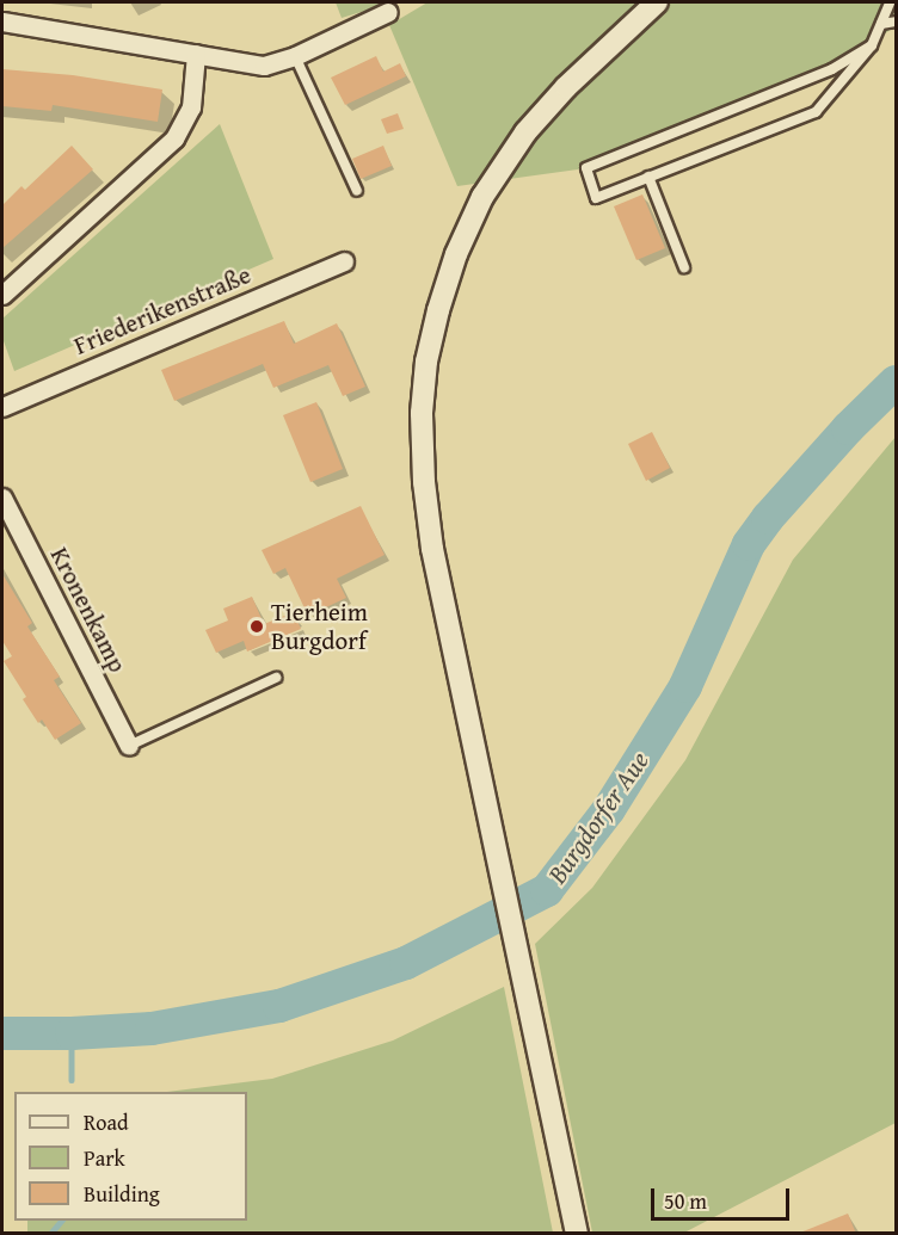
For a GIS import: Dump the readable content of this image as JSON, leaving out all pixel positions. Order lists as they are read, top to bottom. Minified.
{"streets":{"street":["Friederikenstraße","Kronenkamp"]},"water":["Burgdorfer Aue"],"places":["Tierheim Burgdorf"],"legend":["Road","Park","Building"],"scale_bar":"50 m"}
